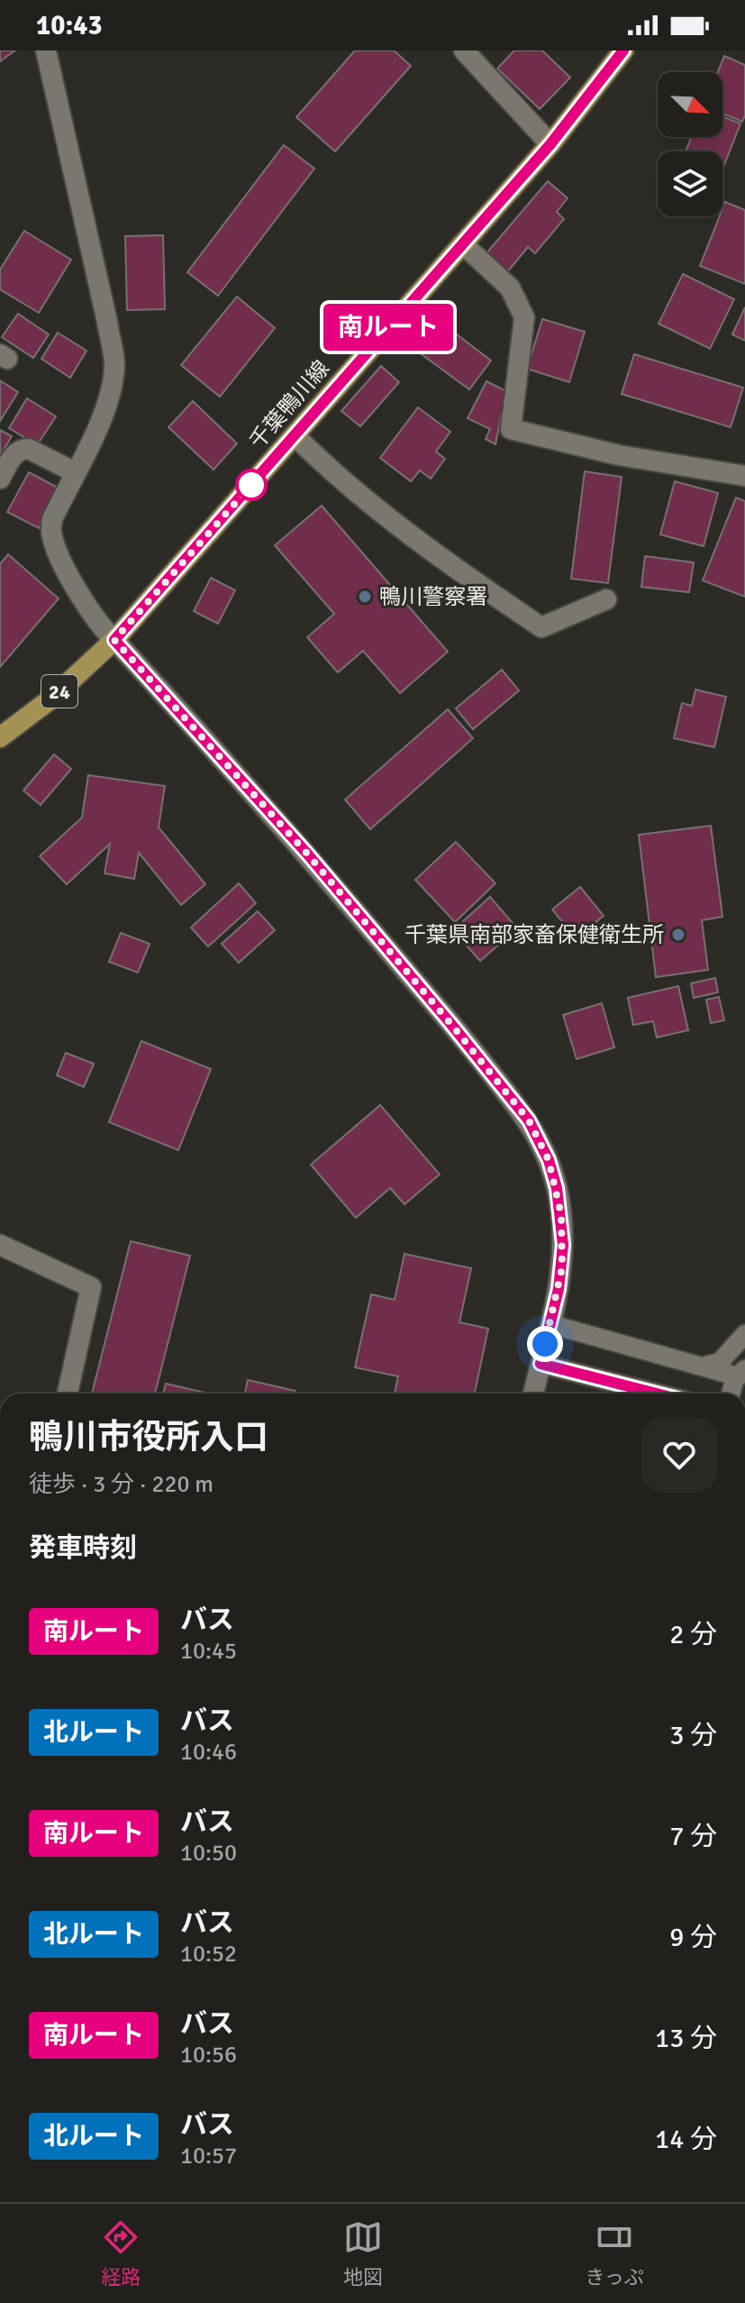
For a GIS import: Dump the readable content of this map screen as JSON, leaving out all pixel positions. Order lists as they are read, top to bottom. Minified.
{"streets":{"main road":["千葉鴨川線","24"]},"places":["鴨川警察署","千葉県南部家畜保健衛生所"],"lines":["bus line 南ルート"],"north":"bottom right","page":{"status":"10:43","on_map":"南ルート","heading":[["鴨川市役所入口","徒歩 · 3 分 · 220 m"],"発車時刻"],"list":[{"mark":"南ルート","name":"バス","note":"10:45","value":"2 分"},{"mark":"北ルート","name":"バス","note":"10:46","value":"3 分"},{"mark":"南ルート","name":"バス","note":"10:50","value":"7 分"},{"mark":"北ルート","name":"バス","note":"10:52","value":"9 分"},{"mark":"南ルート","name":"バス","note":"10:56","value":"13 分"},{"mark":"北ルート","name":"バス","note":"10:57","value":"14 分"}],"tabs":["経路","地図","きっぷ"]}}
